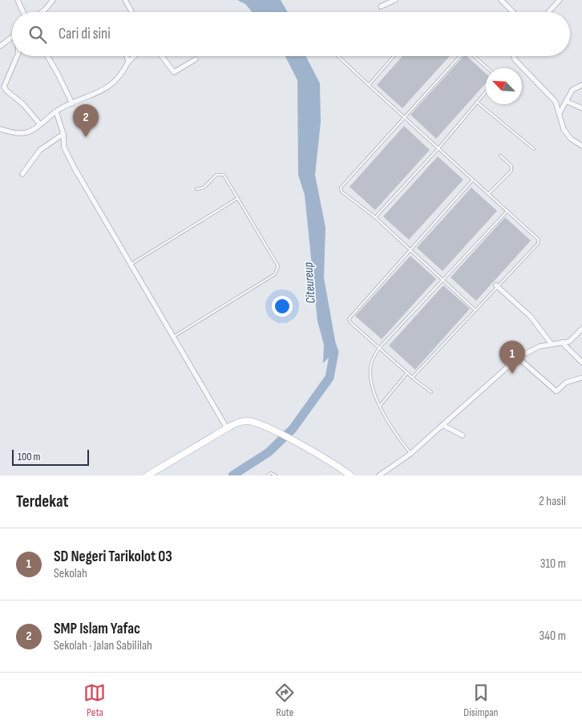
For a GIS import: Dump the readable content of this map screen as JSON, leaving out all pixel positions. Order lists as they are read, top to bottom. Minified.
{"water":["Citeureup"],"scale_bar":"100 m","north":"top left","page":{"search":"Cari di sini","pins":["2","1"],"scale":"100 m","heading":["Terdekat","2 hasil"],"list":[{"mark":"1","name":"SD Negeri Tarikolot 03","note":"Sekolah","value":"310 m"},{"mark":"2","name":"SMP Islam Yafac","note":"Sekolah · Jalan Sabililah","value":"340 m"}],"nav":["Peta","Rute","Disimpan"]}}
